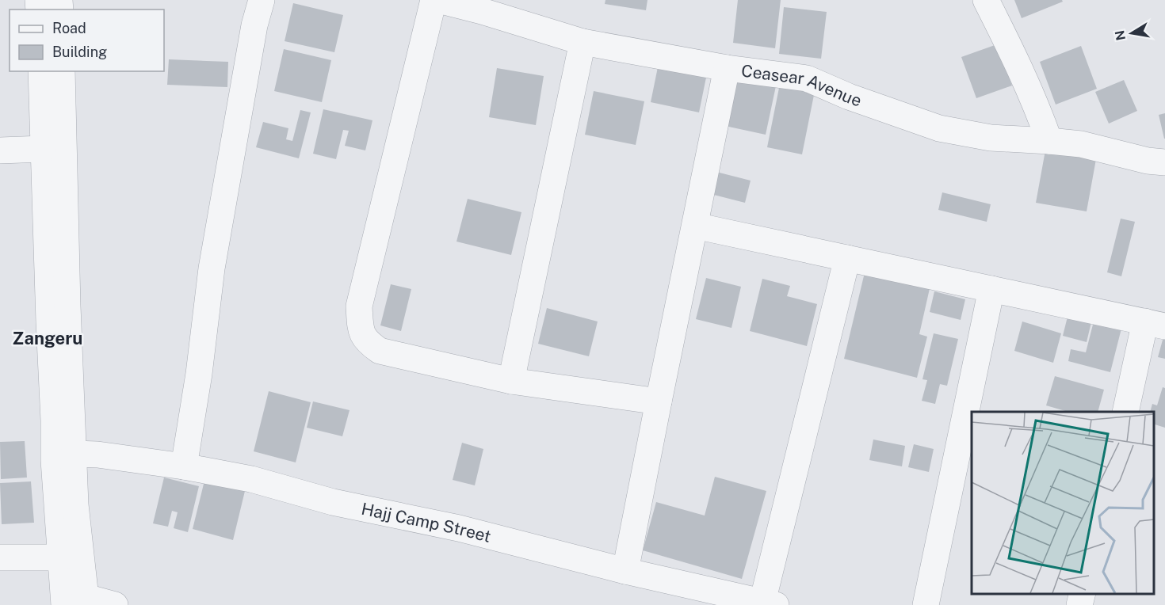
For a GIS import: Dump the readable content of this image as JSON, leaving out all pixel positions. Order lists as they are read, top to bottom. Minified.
{"streets":{"street":["Ceasear Avenue","Hajj Camp Street"]},"districts":["Zangeru"],"legend":["Road","Building"],"north":"left"}
